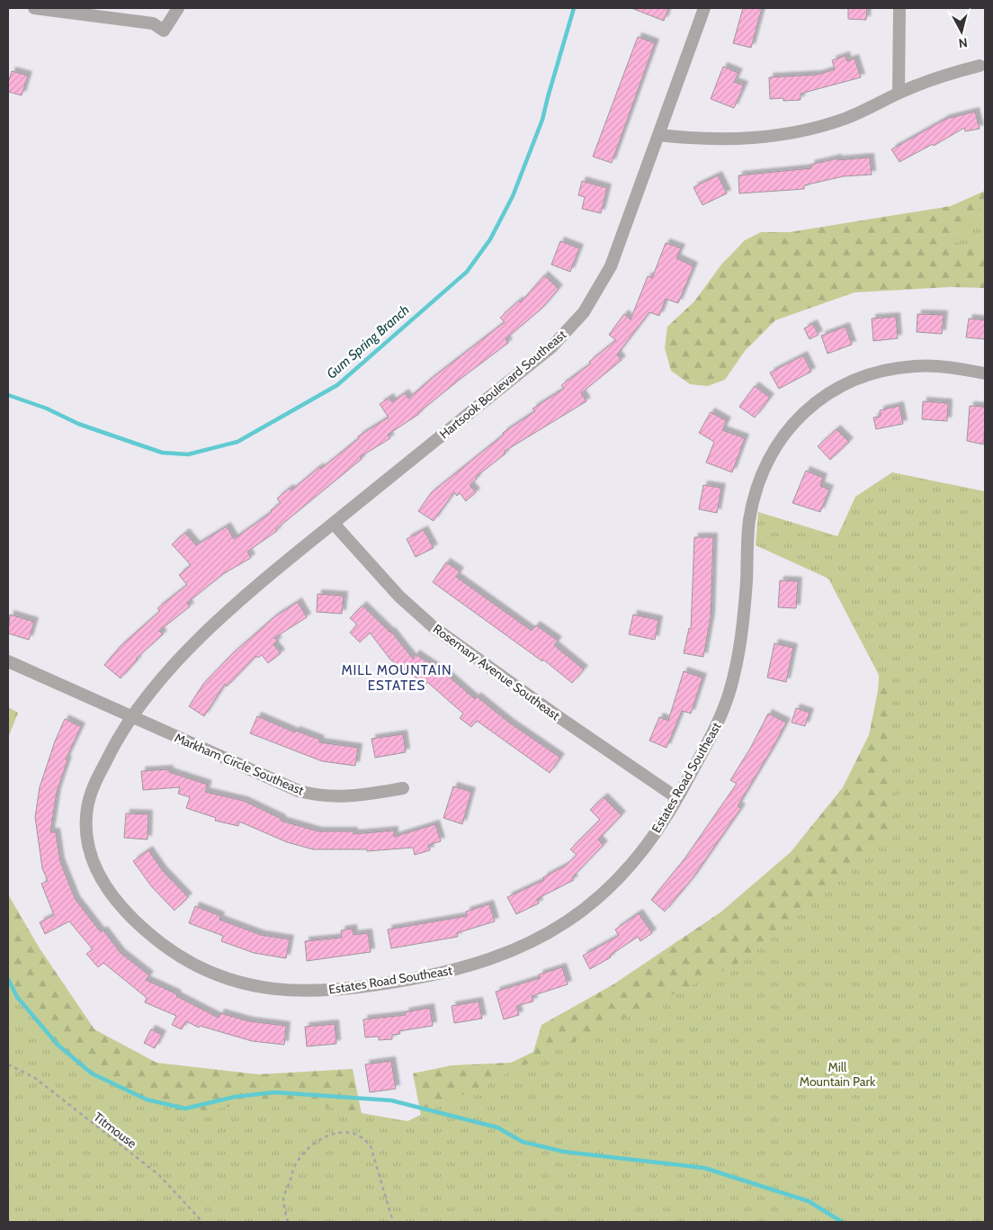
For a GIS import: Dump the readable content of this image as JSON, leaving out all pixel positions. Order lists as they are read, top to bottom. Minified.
{"streets":{"street":["Hartsook Boulevard Southeast","Rosemary Avenue Southeast","Markham Circle Southeast","Estates Road Southeast"],"path":["Titmouse"]},"crossings":[["Hartsook Boulevard Southeast","Rosemary Avenue Southeast"],["Hartsook Boulevard Southeast","Markham Circle Southeast"],["Hartsook Boulevard Southeast","Estates Road Southeast"],["Rosemary Avenue Southeast","Estates Road Southeast"],["Markham Circle Southeast","Estates Road Southeast"]],"districts":["MILL MOUNTAIN ESTATES"],"water":["Gum Spring Branch"],"parks":["Mill Mountain Park"],"north":"bottom"}
